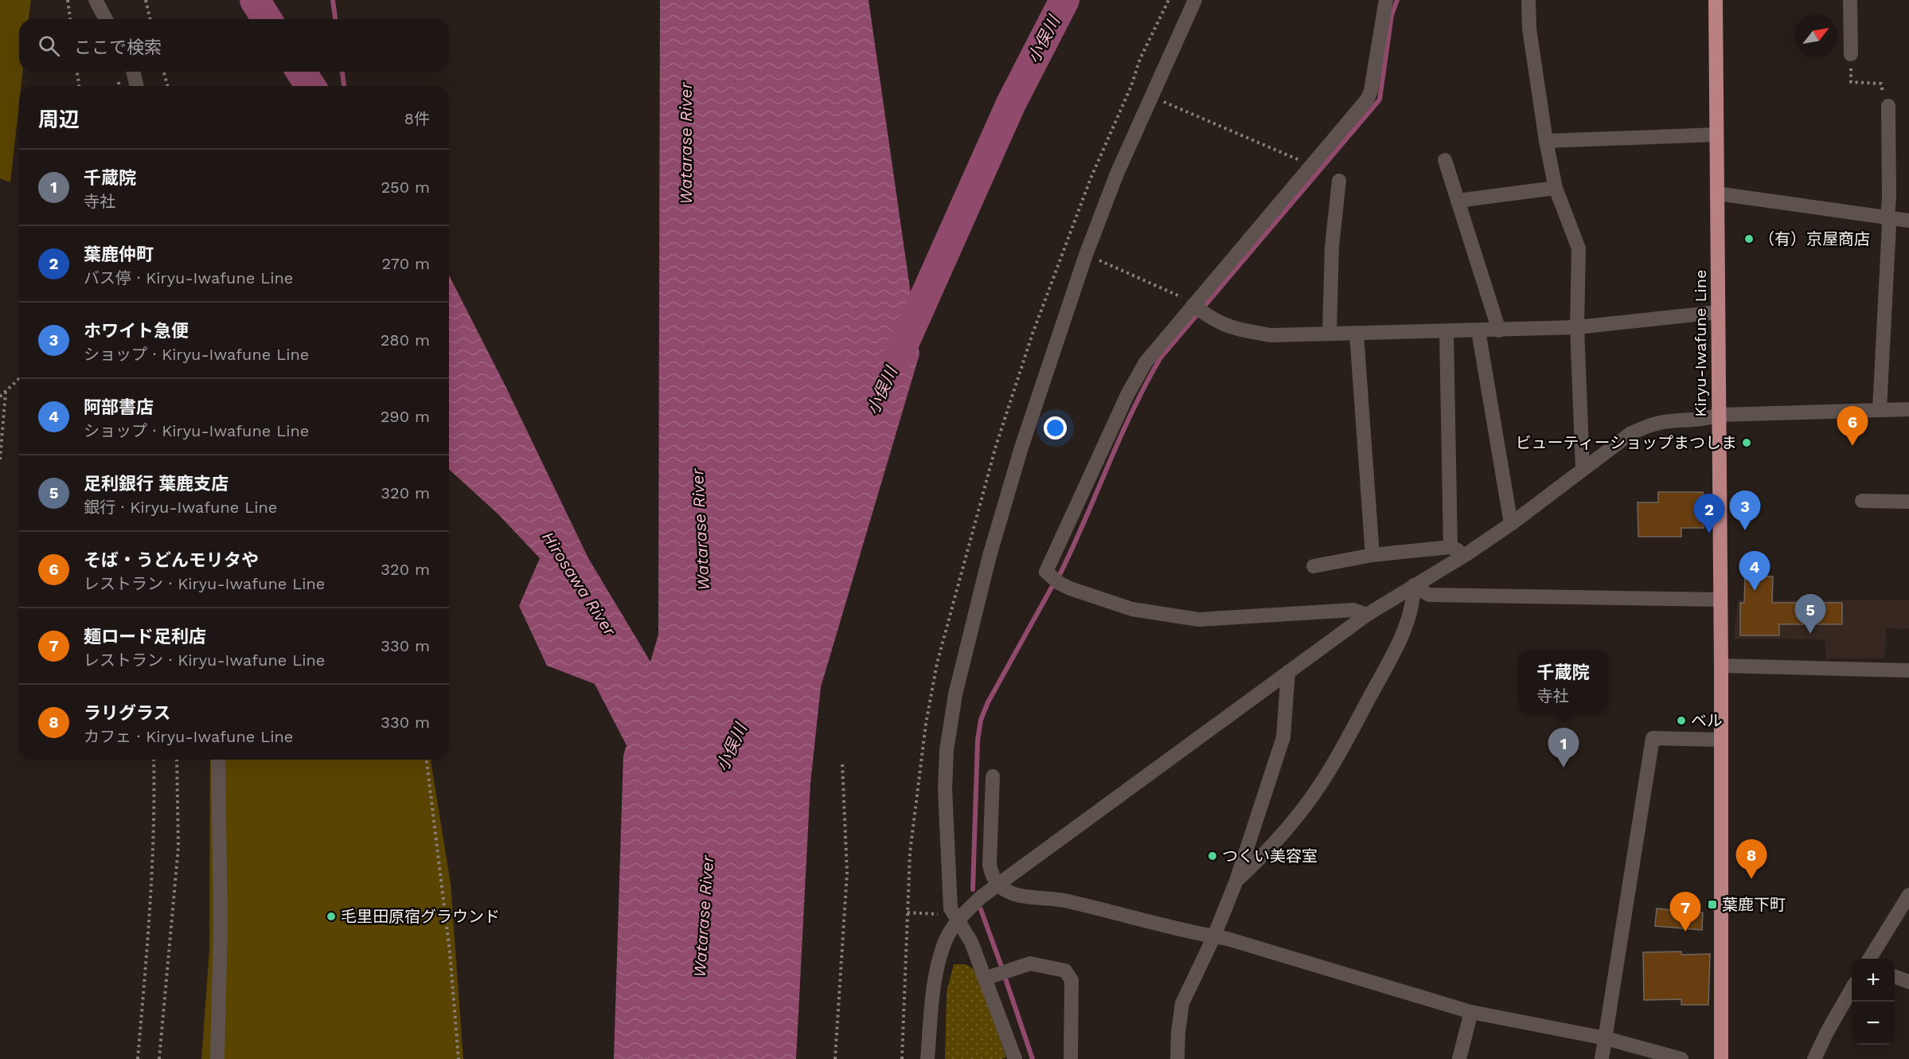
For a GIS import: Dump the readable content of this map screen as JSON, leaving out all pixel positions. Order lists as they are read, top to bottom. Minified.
{"streets":{"main road":["Kiryu-Iwafune Line"]},"water":["小俣川","Watarase River","Hirosawa River"],"places":{"other":["（有）京屋商店","ビューティーショップまつしま","ベル","つくい美容室","毛里田原宿グラウンド"],"transit":["葉鹿下町"]},"north":"top right","page":{"search":"ここで検索","heading":["周辺","8件"],"list":[{"mark":"1","name":"千蔵院","note":"寺社","value":"250 m"},{"mark":"2","name":"葉鹿仲町","note":"バス停 · Kiryu-Iwafune Line","value":"270 m"},{"mark":"3","name":"ホワイト急便","note":"ショップ · Kiryu-Iwafune Line","value":"280 m"},{"mark":"4","name":"阿部書店","note":"ショップ · Kiryu-Iwafune Line","value":"290 m"},{"mark":"5","name":"足利銀行 葉鹿支店","note":"銀行 · Kiryu-Iwafune Line","value":"320 m"},{"mark":"6","name":"そば・うどんモリタや","note":"レストラン · Kiryu-Iwafune Line","value":"320 m"},{"mark":"7","name":"麺ロード足利店","note":"レストラン · Kiryu-Iwafune Line","value":"330 m"},{"mark":"8","name":"ラリグラス","note":"カフェ · Kiryu-Iwafune Line","value":"330 m"}],"pins":["6","3","2","4","5","1","8","7"],"popup":["千蔵院","寺社"],"map_buttons":["+","−"]}}
